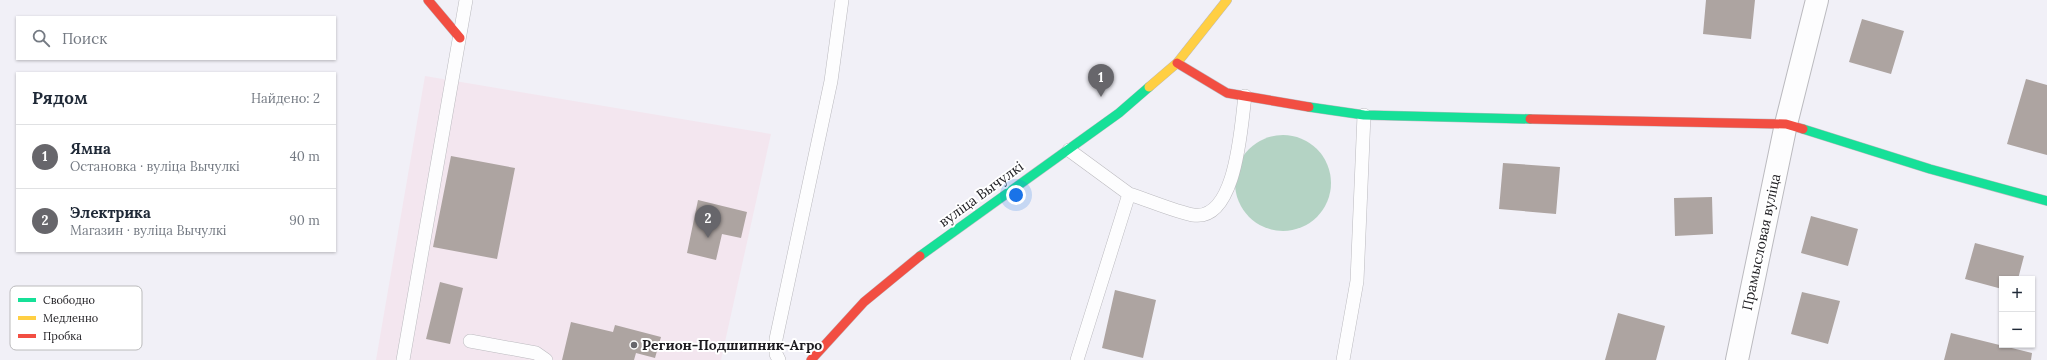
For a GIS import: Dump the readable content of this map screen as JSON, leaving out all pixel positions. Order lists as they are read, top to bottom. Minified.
{"streets":{"street":["вуліца Вычулкі","Прамысловая вуліца"]},"places":["Регион-Подшипник-Агро"],"legend":["Свободно","Медленно","Пробка"],"page":{"search":"Поиск","pins":["1","2"],"heading":["Рядом","Найдено: 2"],"list":[{"mark":"1","name":"Ямна","note":"Остановка · вуліца Вычулкі","value":"40 m"},{"mark":"2","name":"Электрика","note":"Магазин · вуліца Вычулкі","value":"90 m"}],"map_buttons":["+","−"]}}
